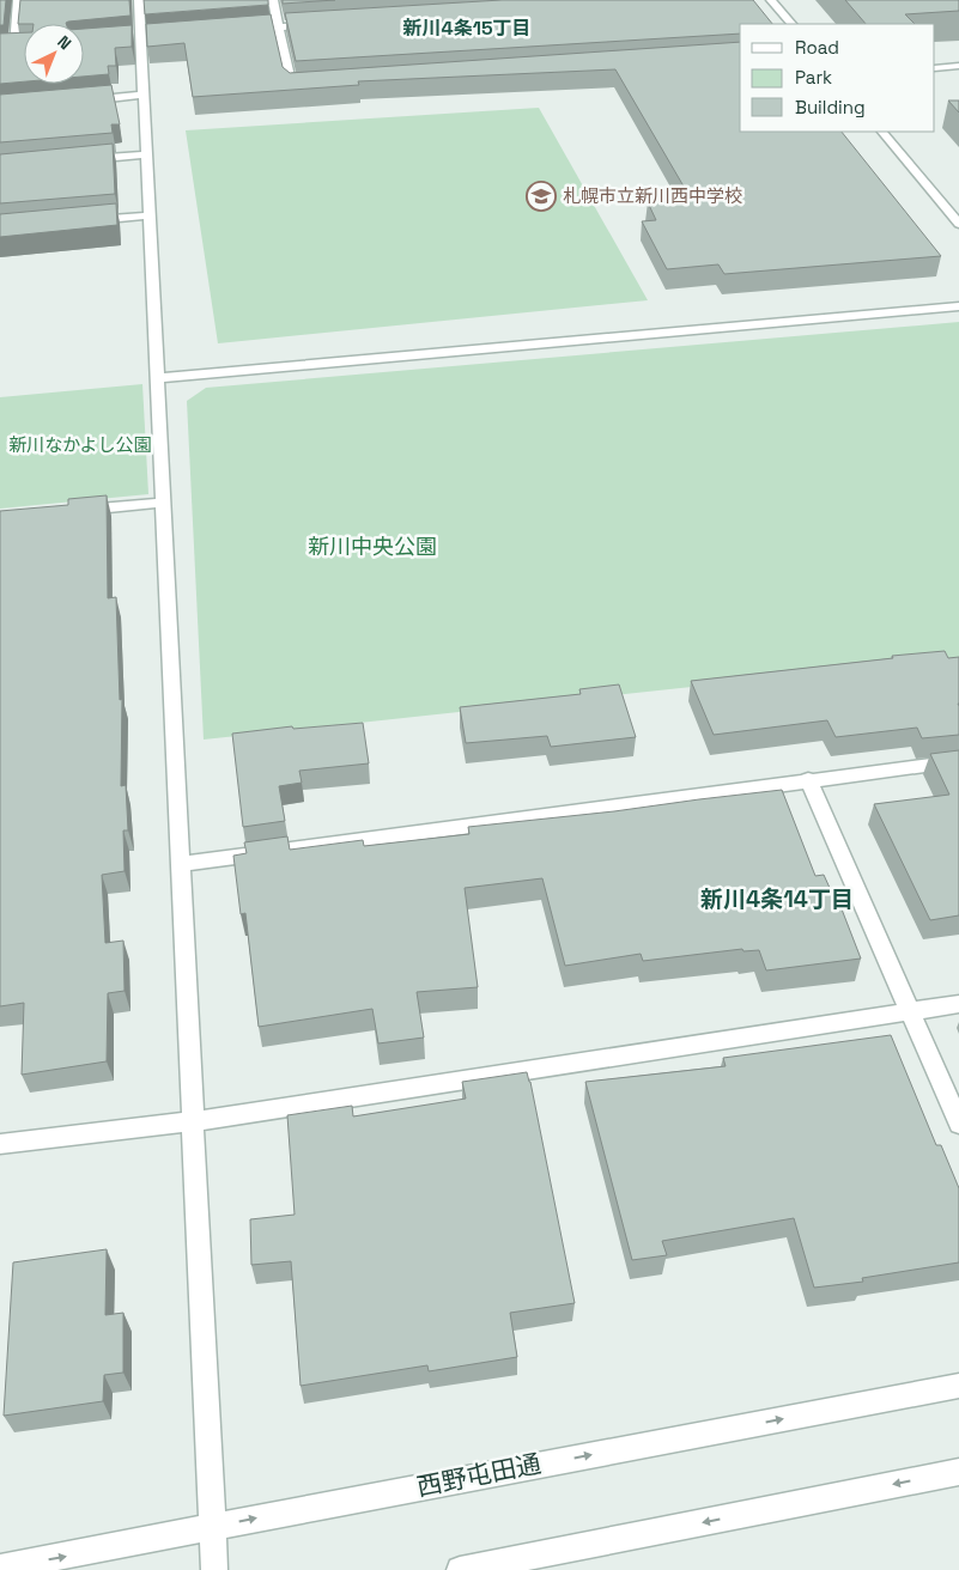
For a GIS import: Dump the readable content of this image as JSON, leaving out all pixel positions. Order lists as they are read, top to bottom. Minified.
{"streets":{"street":["西野屯田通"]},"districts":["新川4条15丁目","新川4条14丁目"],"parks":["新川なかよし公園","新川中央公園"],"places":{"school or university":["札幌市立新川西中学校"]},"legend":["Road","Park","Building"],"north":"top right"}
